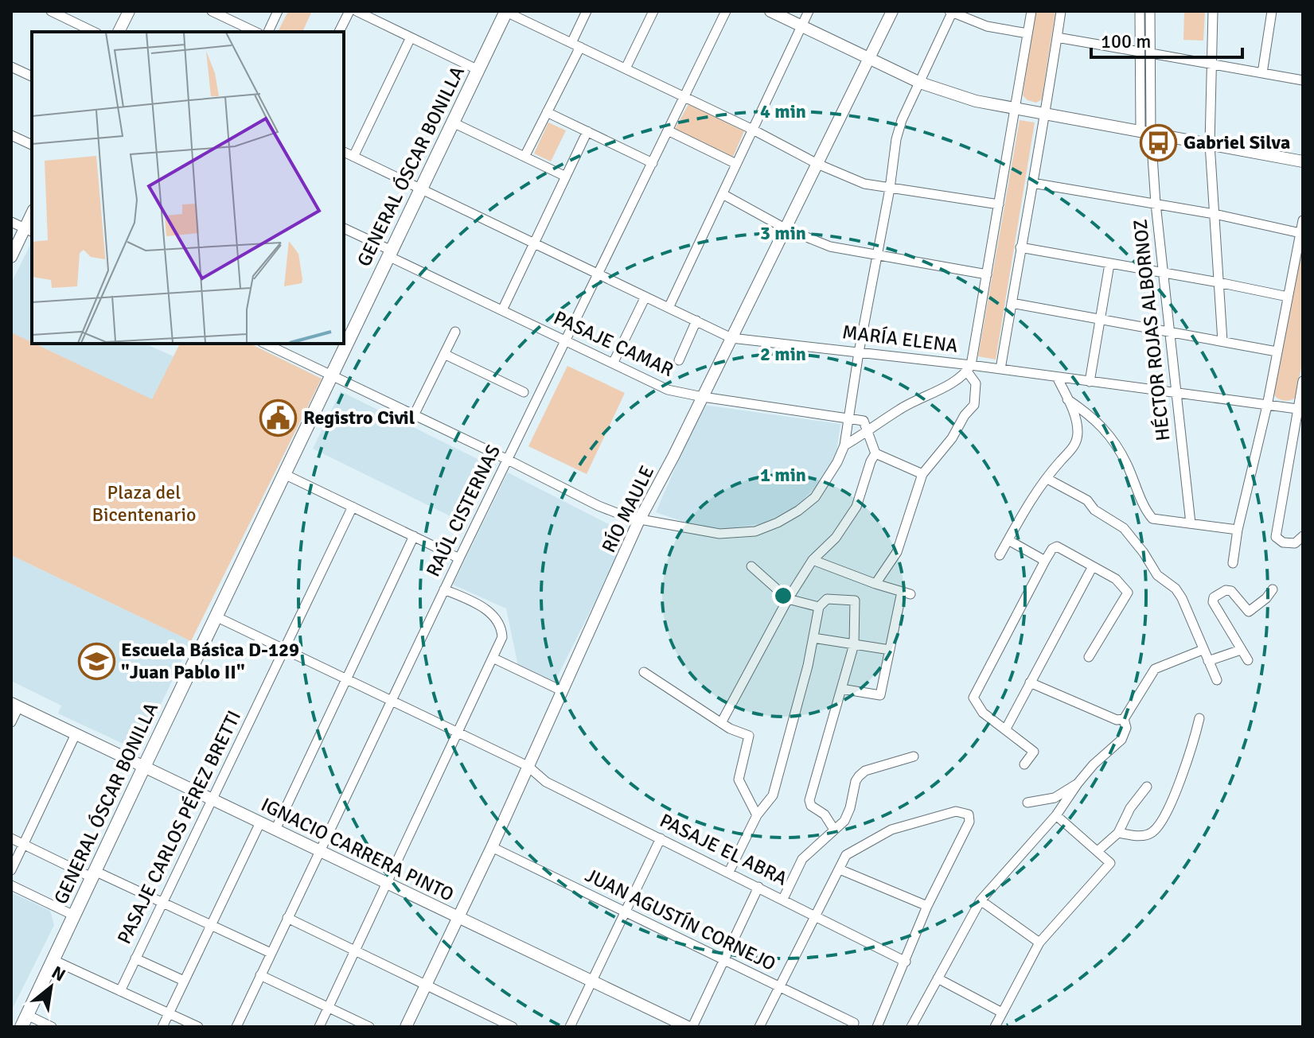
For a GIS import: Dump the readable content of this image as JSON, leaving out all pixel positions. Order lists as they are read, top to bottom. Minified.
{"streets":{"main road":["GENERAL ÓSCAR BONILLA"],"street":["HÉCTOR ROJAS ALBORNOZ","MARÍA ELENA","PASAJE CAMAR","RÍO MAULE","RAÚL CISTERNAS","PASAJE CARLOS PÉREZ BRETTI","IGNACIO CARRERA PINTO","PASAJE EL ABRA","JUAN AGUSTÍN CORNEJO"]},"crossings":[["GENERAL ÓSCAR BONILLA","MARÍA ELENA"],["GENERAL ÓSCAR BONILLA","PASAJE CAMAR"],["GENERAL ÓSCAR BONILLA","IGNACIO CARRERA PINTO"],["GENERAL ÓSCAR BONILLA","PASAJE EL ABRA"],["HÉCTOR ROJAS ALBORNOZ","MARÍA ELENA"],["MARÍA ELENA","RÍO MAULE"],["MARÍA ELENA","RAÚL CISTERNAS"],["PASAJE CAMAR","RÍO MAULE"],["PASAJE CAMAR","RAÚL CISTERNAS"],["RÍO MAULE","IGNACIO CARRERA PINTO"],["RÍO MAULE","PASAJE EL ABRA"],["RÍO MAULE","JUAN AGUSTÍN CORNEJO"],["RAÚL CISTERNAS","IGNACIO CARRERA PINTO"],["RAÚL CISTERNAS","PASAJE EL ABRA"],["PASAJE CARLOS PÉREZ BRETTI","IGNACIO CARRERA PINTO"],["PASAJE CARLOS PÉREZ BRETTI","PASAJE EL ABRA"]],"parks":["Plaza del Bicentenario"],"places":{"bus stop":["Gabriel Silva"],"public building":["Registro Civil"],"school or university":["Escuela Básica D-129 \"Juan Pablo II\""]},"scale_bar":"100 m","north":"top right","rings":["4 min","3 min","2 min","1 min"]}
